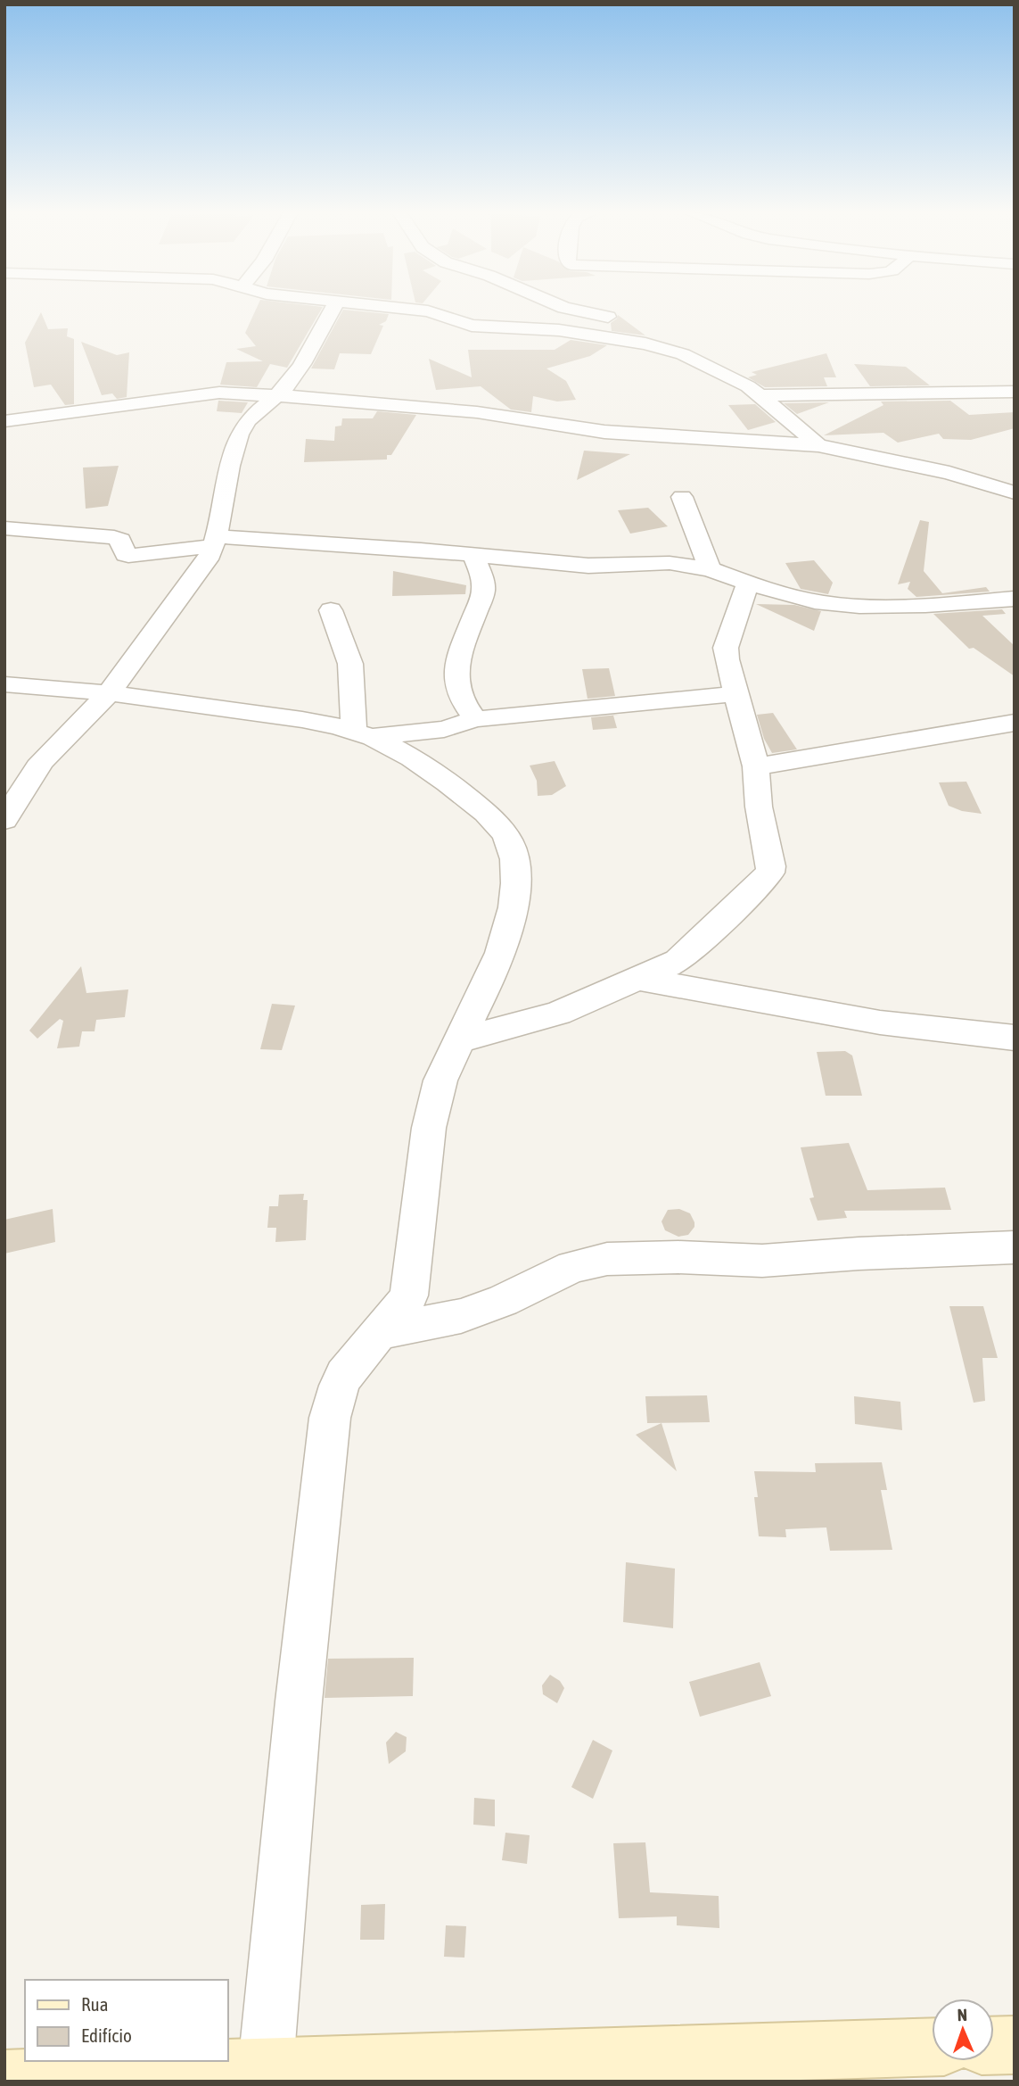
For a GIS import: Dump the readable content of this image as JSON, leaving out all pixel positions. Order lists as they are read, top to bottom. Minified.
{"legend":["Rua","Edifício"],"north":"top"}
